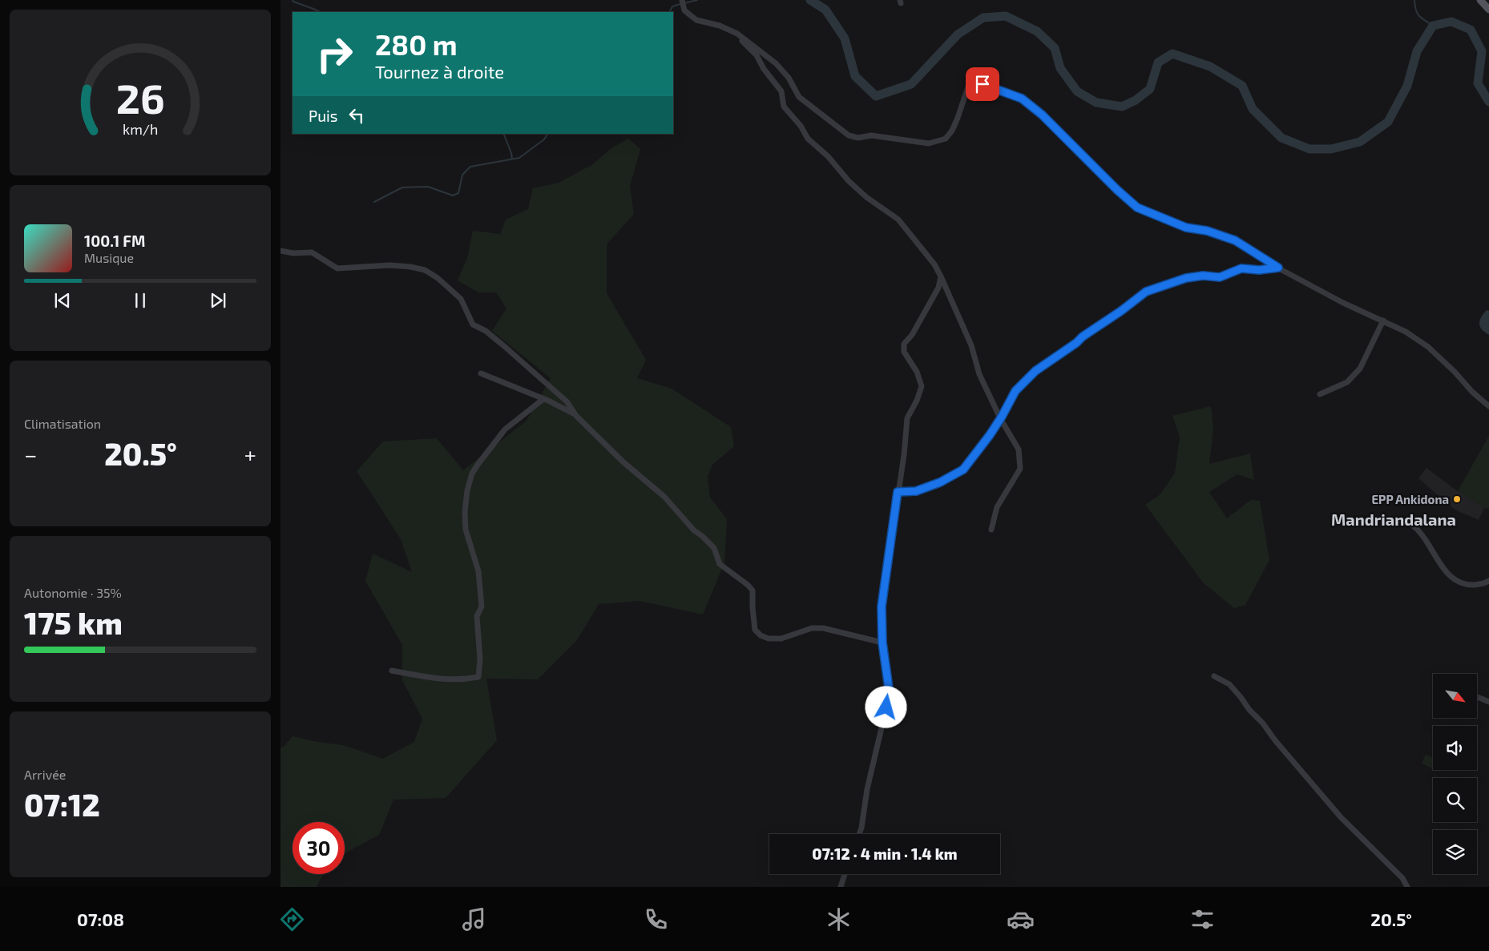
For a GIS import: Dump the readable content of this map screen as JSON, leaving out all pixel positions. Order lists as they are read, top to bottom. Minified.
{"districts":["Mandriandalana"],"places":["EPP Ankidona"],"north":"bottom right","page":{"turn":["280 m","Tournez à droite"],"then":"Puis","song":["100.1 FM","Musique"],"tile":["Climatisation",["Autonomie · 35%","175 km"],["Arrivée","07:12"]],"heat":["−","20.5°","+"],"limit":"30","trip":"07:12 · 4 min · 1.4 km","tabs":["07:08","20.5°"],"gauge":["26","km/h"]}}
